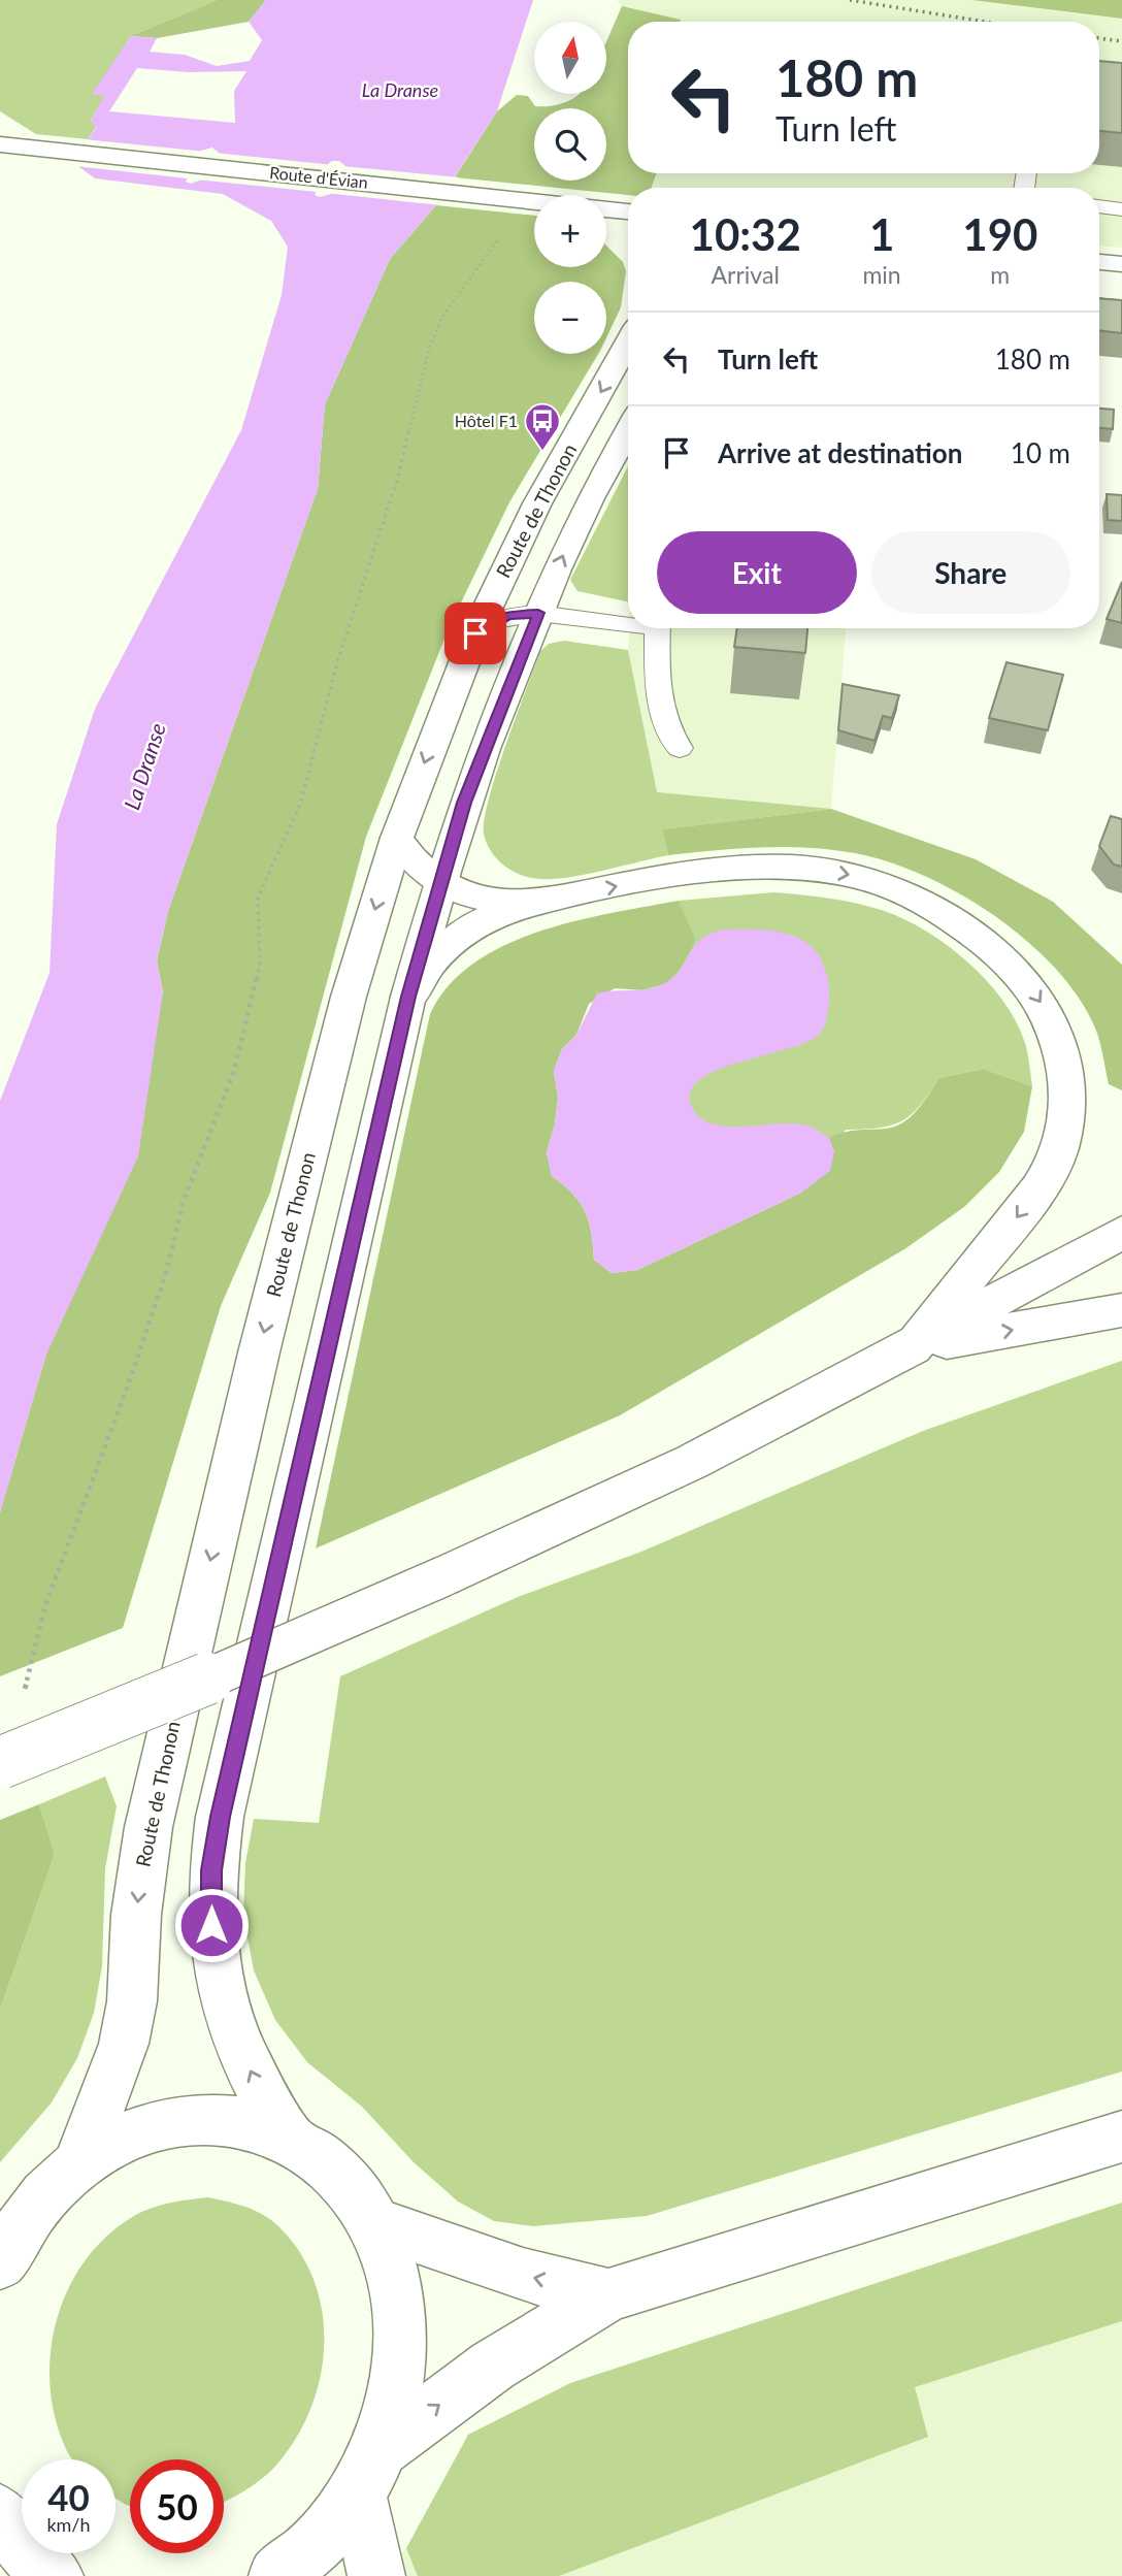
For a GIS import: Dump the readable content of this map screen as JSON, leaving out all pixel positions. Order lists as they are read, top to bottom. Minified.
{"streets":{"main road":["Route d'Évian","Route de Thonon"]},"water":["La Dranse"],"places":{"bus stop":["Hôtel F1"]},"north":"top","page":{"map_buttons":["+","−"],"turn":["180 m","Turn left"],"eta":["10:32","Arrival","1","min","190","m"],"list":[{"name":"Turn left","value":"180 m"},{"name":"Arrive at destination","value":"10 m"}],"buttons":["Exit","Share"],"speed":"40 km/h","limit":"50"}}
